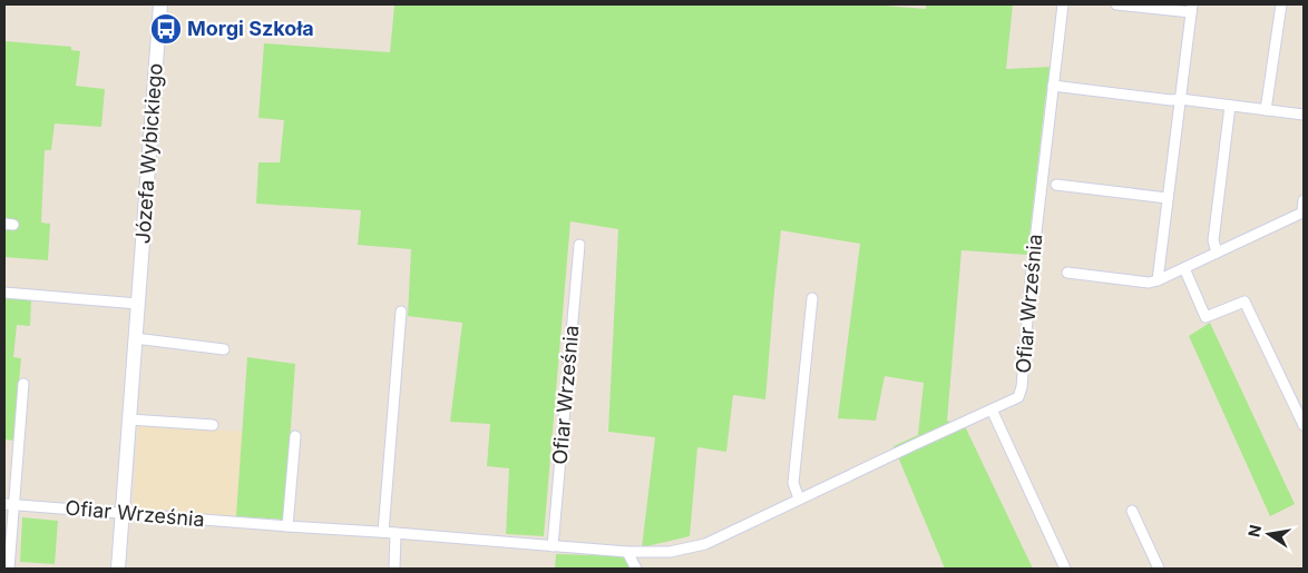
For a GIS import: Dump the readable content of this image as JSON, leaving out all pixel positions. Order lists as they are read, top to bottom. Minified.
{"streets":{"street":["Józefa Wybickiego","Ofiar Września"]},"crossings":[["Józefa Wybickiego","Ofiar Września"]],"places":{"bus stop":["Morgi Szkoła"]},"north":"left"}
